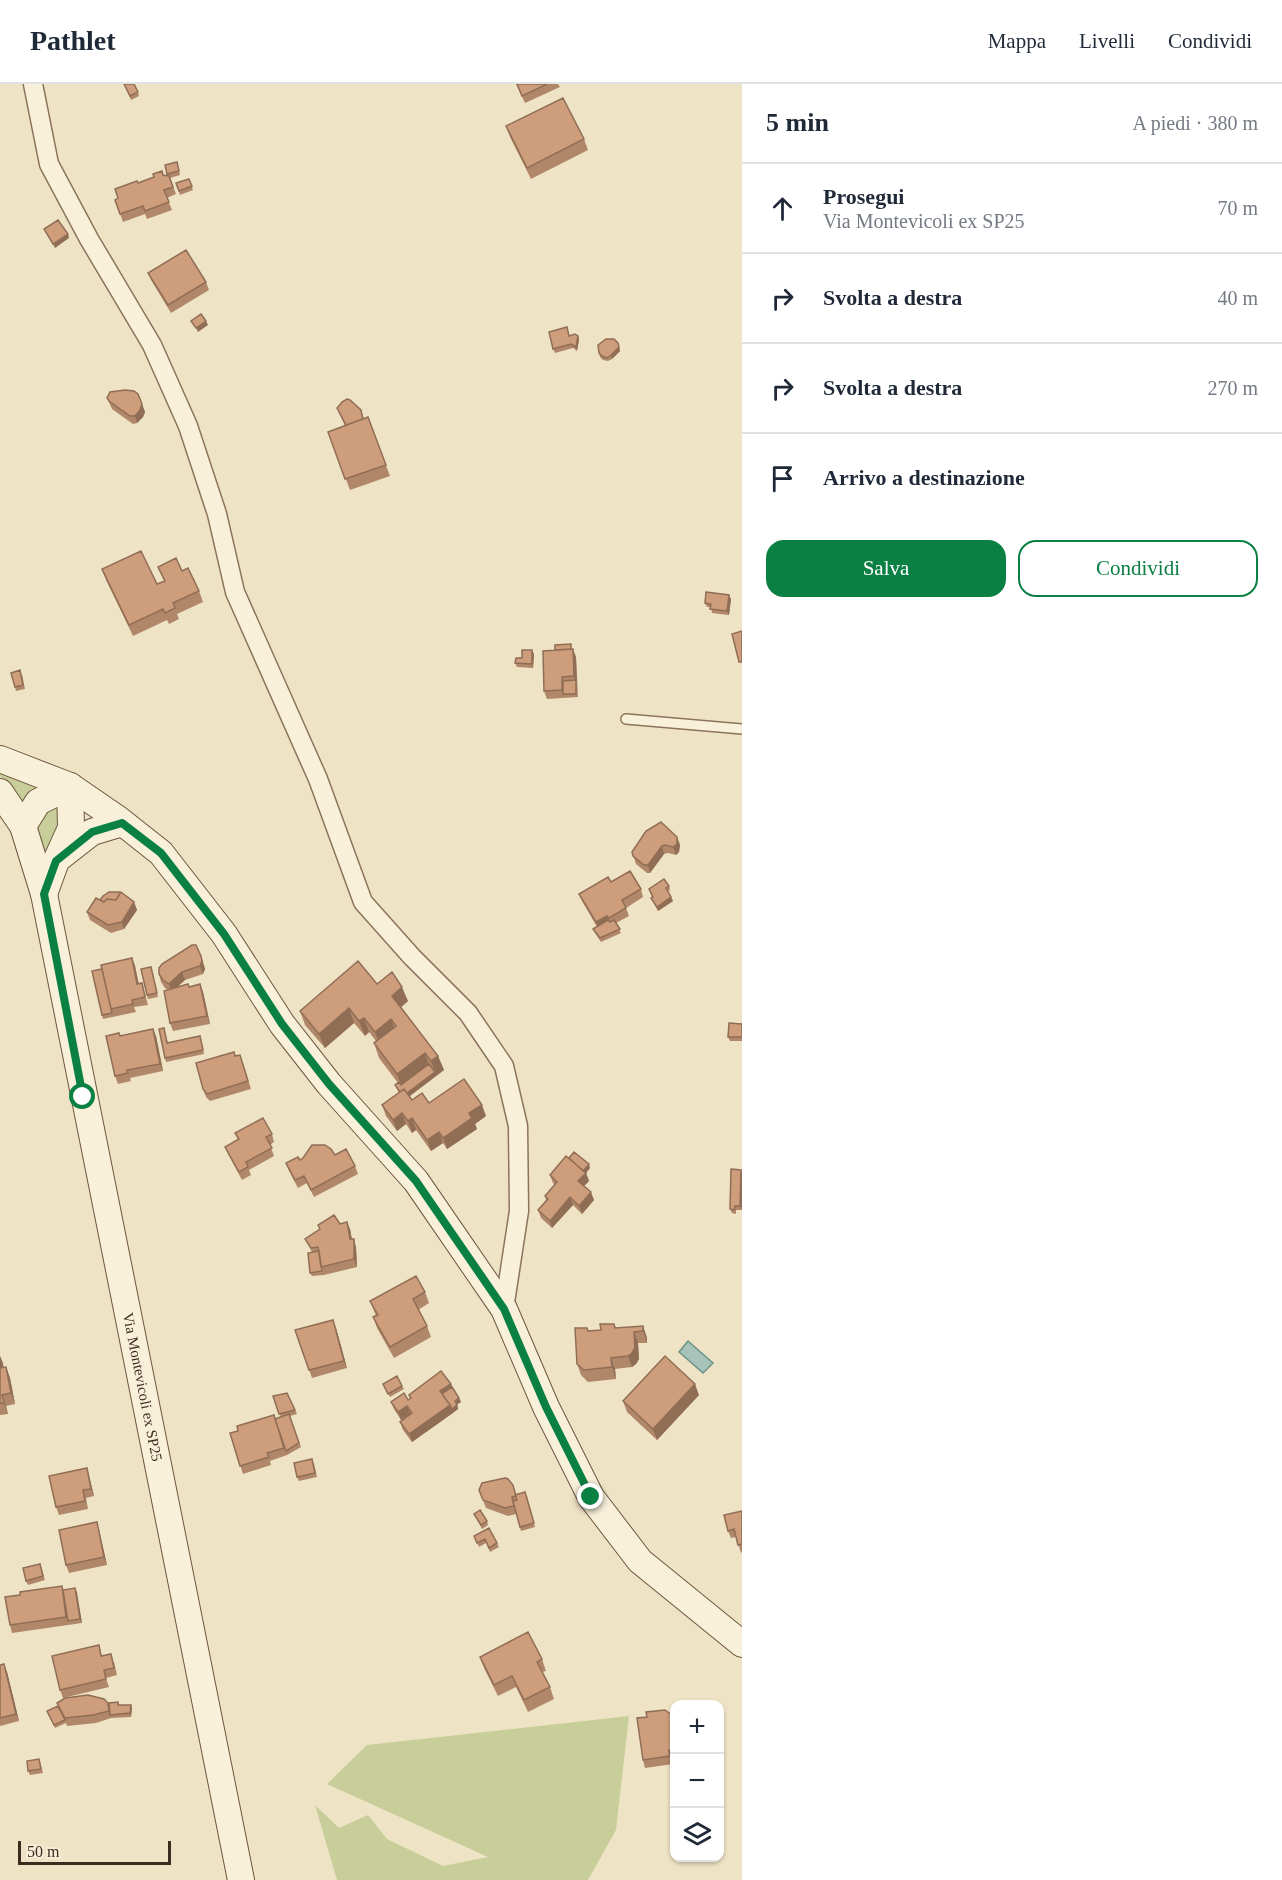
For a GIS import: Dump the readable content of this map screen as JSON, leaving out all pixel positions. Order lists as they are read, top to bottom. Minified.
{"streets":{"street":["Via Montevicoli ex SP25"]},"scale_bar":"50 m","page":{"header":"Pathlet","nav":["Mappa","Livelli","Condividi"],"heading":["5 min","A piedi · 380 m"],"list":[["Prosegui","Via Montevicoli ex SP25","70 m"],["Svolta a destra","40 m"],["Svolta a destra","270 m"],"Arrivo a destinazione"],"buttons":["Salva","Condividi"],"map_buttons":["+","−"],"scale":"50 m"}}
